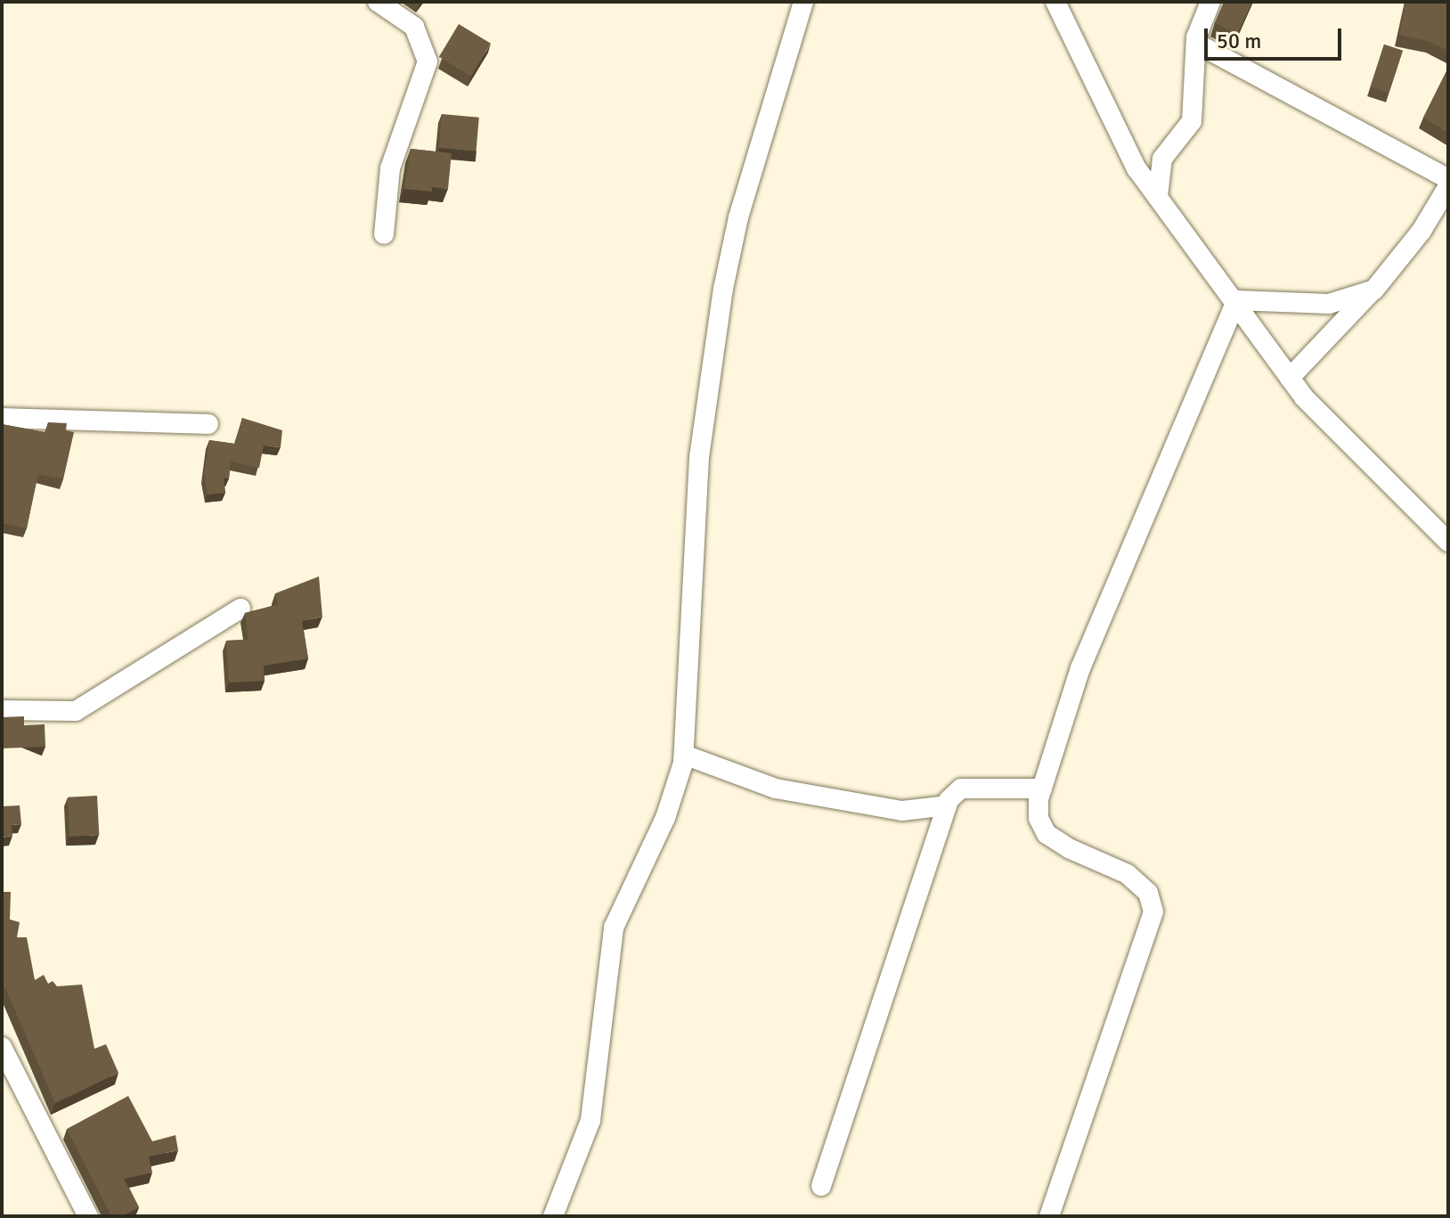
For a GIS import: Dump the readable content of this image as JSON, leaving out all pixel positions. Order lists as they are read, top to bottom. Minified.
{"scale_bar":"50 m"}
